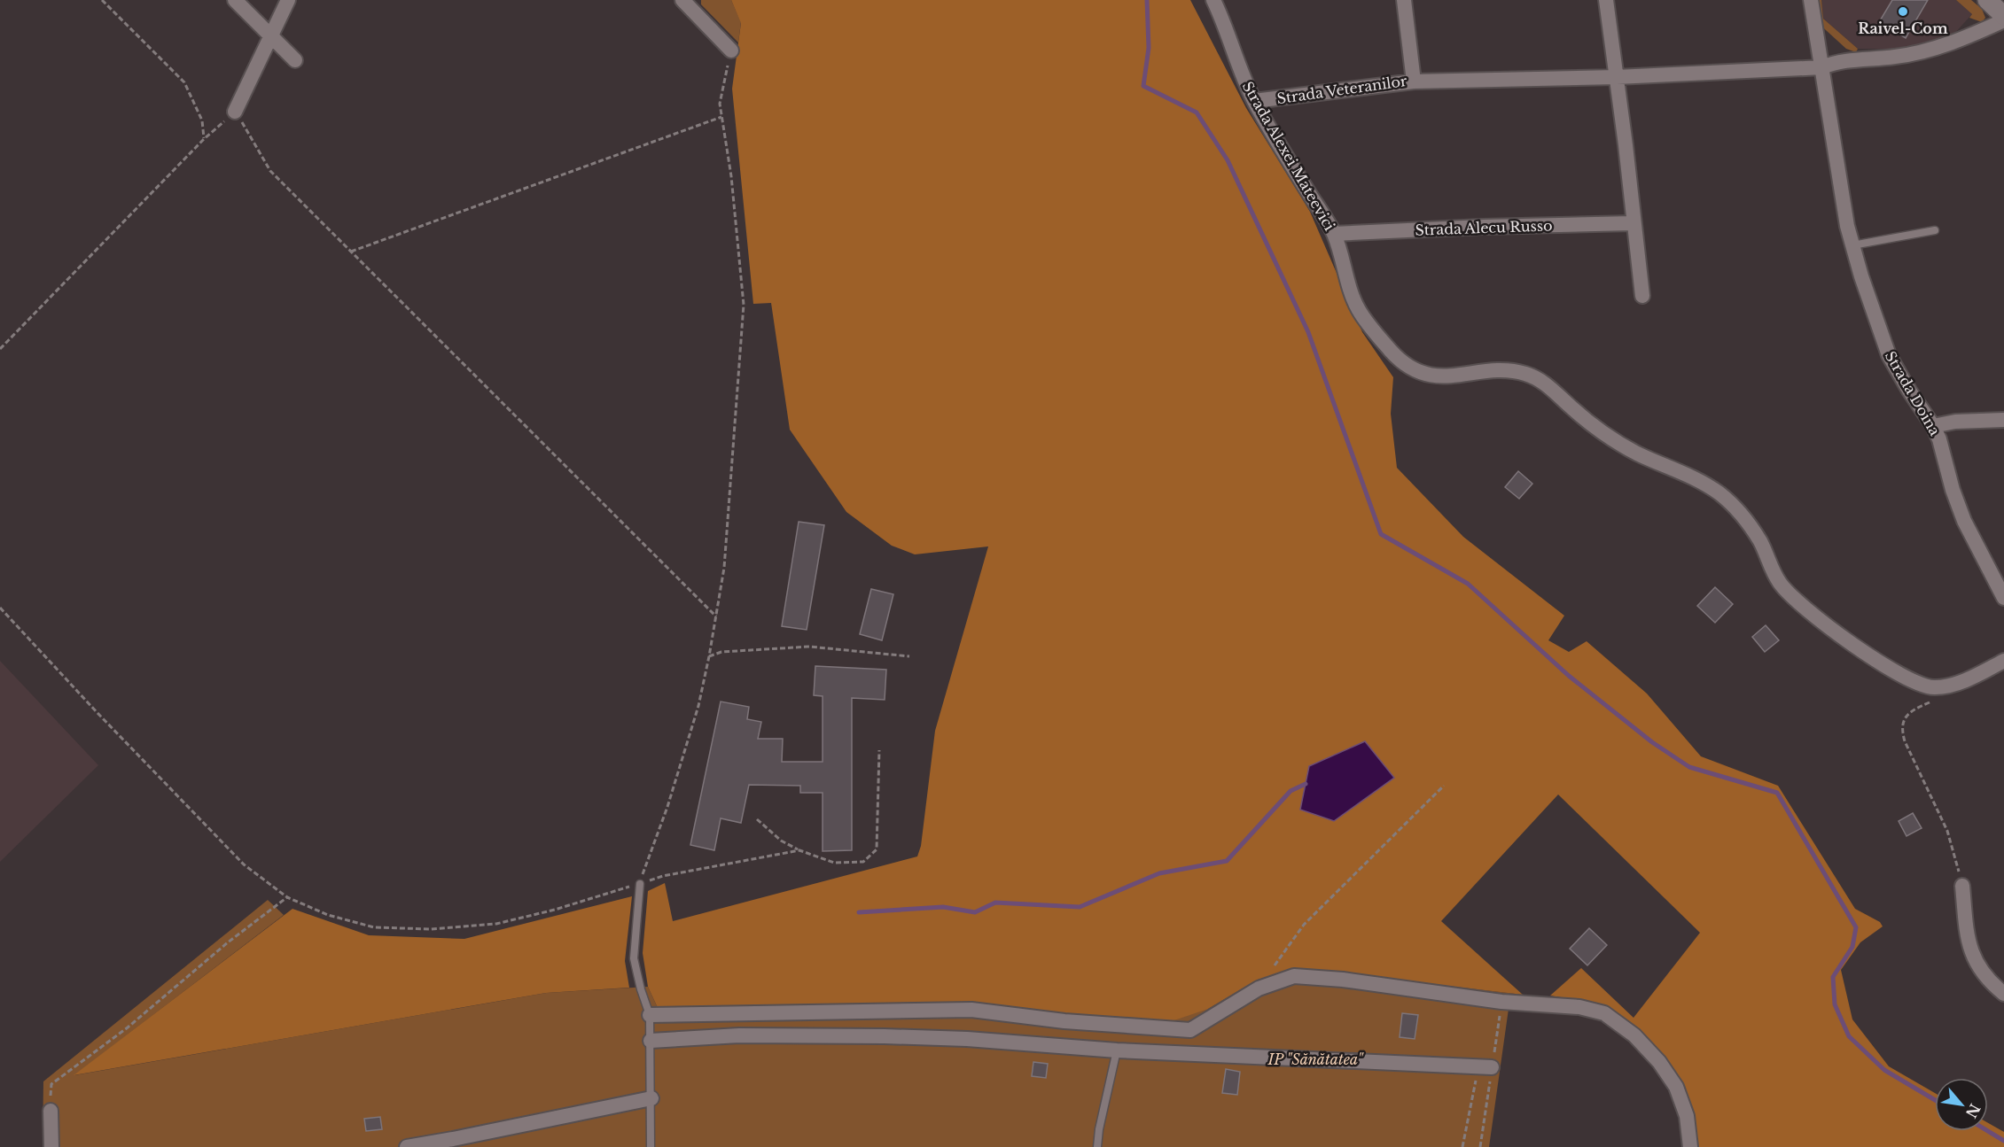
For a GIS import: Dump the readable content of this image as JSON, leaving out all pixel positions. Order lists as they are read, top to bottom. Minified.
{"streets":{"street":["Strada Veteranilor","Strada Alexei Mateevici","Strada Alecu Russo","Strada Doina"]},"crossings":[["Strada Veteranilor","Strada Alexei Mateevici"],["Strada Alexei Mateevici","Strada Alecu Russo"]],"parks":["IP \"Sănătatea\""],"places":["Raivel-Com"],"north":"bottom right"}
